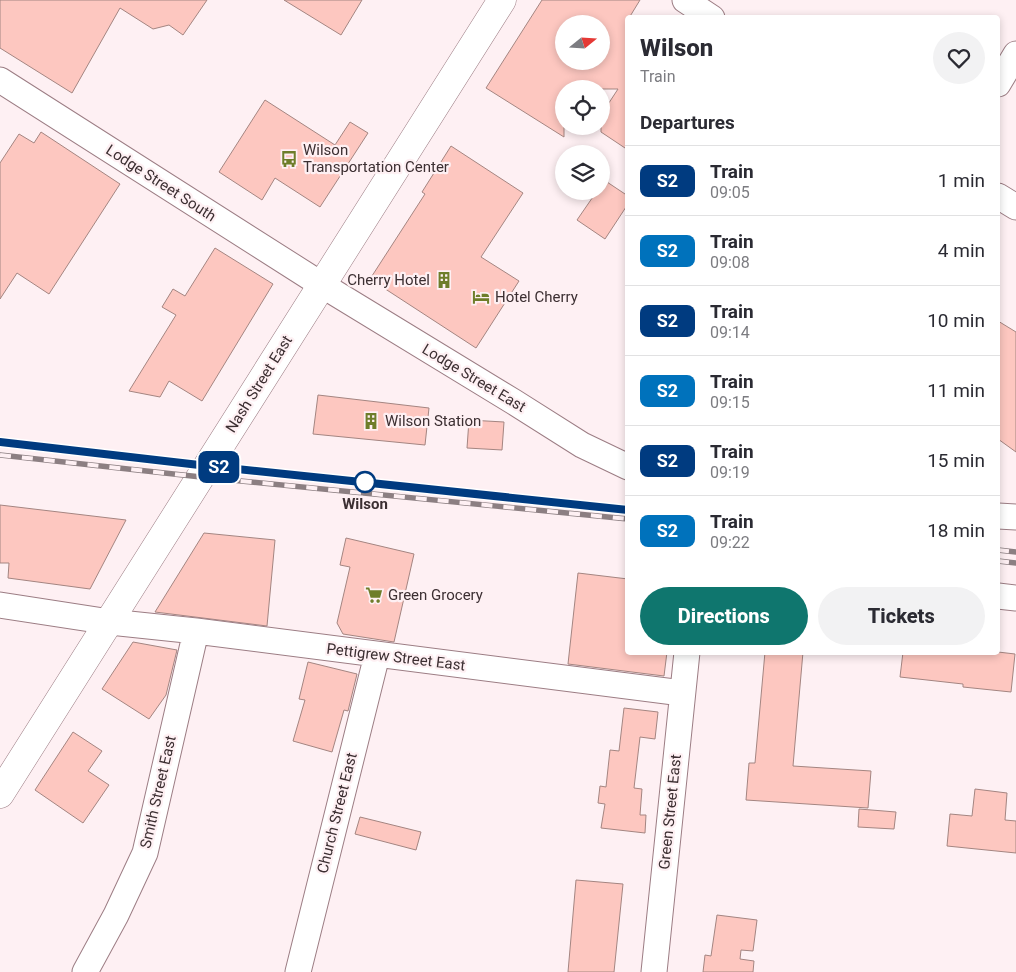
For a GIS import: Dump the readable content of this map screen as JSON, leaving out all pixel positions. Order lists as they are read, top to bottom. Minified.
{"streets":{"main road":["Nash Street East"],"street":["Lodge Street South","Lodge Street East","Pettigrew Street East","Smith Street East","Green Street East","Church Street East"]},"crossings":[["Lodge Street South","Lodge Street East"],["Lodge Street South","Nash Street East"],["Lodge Street East","Nash Street East"],["Nash Street East","Pettigrew Street East"],["Pettigrew Street East","Smith Street East"],["Pettigrew Street East","Green Street East"],["Pettigrew Street East","Church Street East"]],"places":{"bus stop":["Wilson Transportation Center"],"building":["Cherry Hotel","Wilson Station"],"hotel":["Hotel Cherry"],"other":["Wilson"],"supermarket":["Green Grocery"]},"north":"right","page":{"on_map":"S2","heading":[["Wilson","Train"],"Departures"],"list":[{"mark":"S2","name":"Train","note":"09:05","value":"1 min"},{"mark":"S2","name":"Train","note":"09:08","value":"4 min"},{"mark":"S2","name":"Train","note":"09:14","value":"10 min"},{"mark":"S2","name":"Train","note":"09:15","value":"11 min"},{"mark":"S2","name":"Train","note":"09:19","value":"15 min"},{"mark":"S2","name":"Train","note":"09:22","value":"18 min"}],"buttons":["Directions","Tickets"]}}
